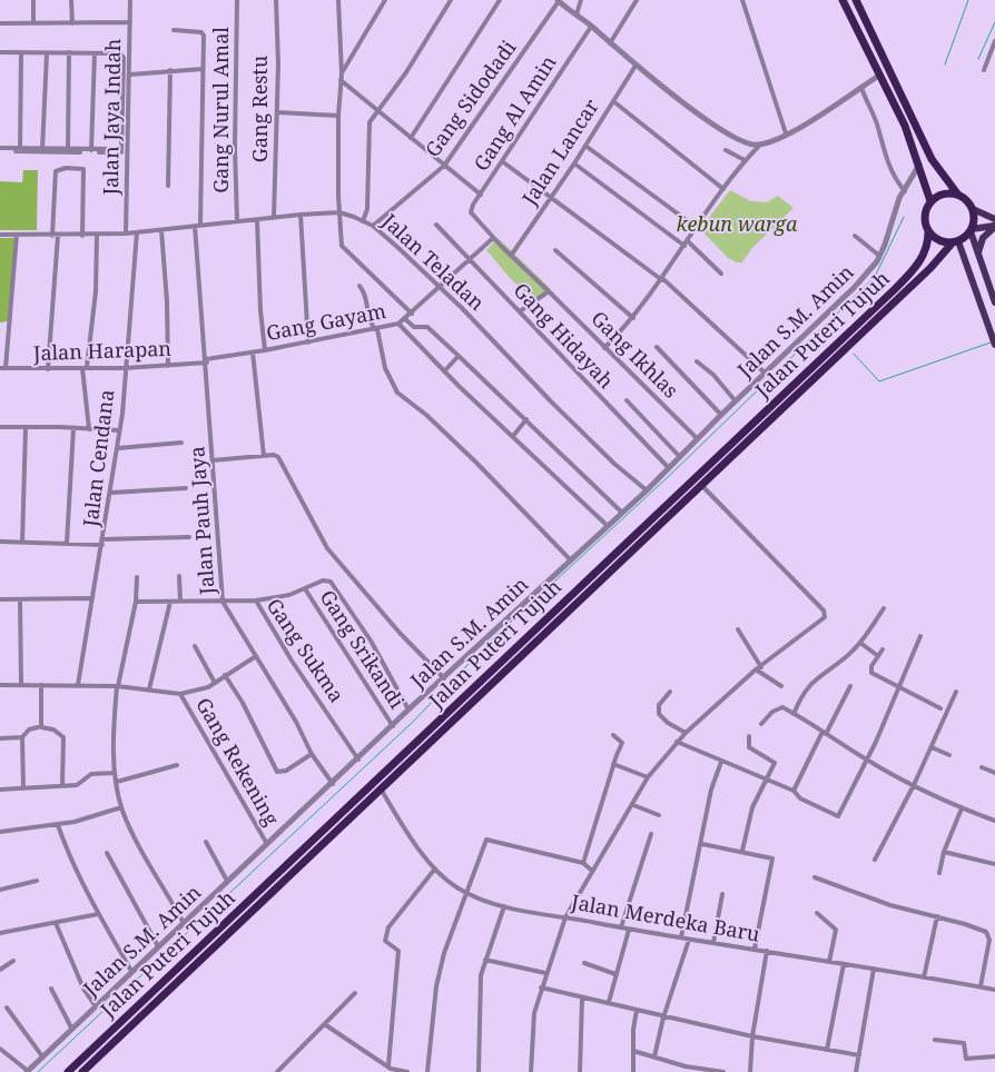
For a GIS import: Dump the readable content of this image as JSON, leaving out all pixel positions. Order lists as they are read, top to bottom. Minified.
{"streets":{"highway":["Jalan Puteri Tujuh"],"street":["Gang Sidodadi","Gang Restu","Gang Nurul Amal","Gang Al Amin","Jalan Jaya Indah","Jalan Lancar","Jalan Teladan","Jalan S.M. Amin","Gang Gayam","Gang Hidayah","Jalan Harapan","Gang Ikhlas","Jalan Cendana","Jalan Pauh Jaya","Gang Srikandi","Gang Sukma","Gang Rekening","Jalan Merdeka Baru"]},"crossings":[["Gang Sidodadi","Jalan Teladan"],["Gang Restu","Jalan Teladan"],["Gang Nurul Amal","Jalan Teladan"],["Gang Al Amin","Gang Ikhlas"],["Jalan Jaya Indah","Jalan Teladan"],["Jalan Lancar","Gang Ikhlas"],["Jalan Teladan","Jalan S.M. Amin"],["Jalan Teladan","Gang Gayam"],["Jalan Teladan","Jalan Cendana"],["Jalan Teladan","Jalan Pauh Jaya"],["Jalan S.M. Amin","Gang Hidayah"],["Jalan S.M. Amin","Gang Ikhlas"],["Jalan S.M. Amin","Jalan Pauh Jaya"],["Jalan S.M. Amin","Gang Srikandi"],["Jalan S.M. Amin","Gang Sukma"],["Jalan S.M. Amin","Gang Rekening"],["Gang Gayam","Gang Hidayah"],["Gang Gayam","Jalan Harapan"],["Gang Gayam","Gang Ikhlas"],["Gang Gayam","Jalan Pauh Jaya"],["Jalan Puteri Tujuh","Jalan Merdeka Baru"],["Jalan Harapan","Jalan Cendana"],["Jalan Harapan","Jalan Pauh Jaya"],["Jalan Pauh Jaya","Gang Sukma"]],"parks":["kebun warga"]}
